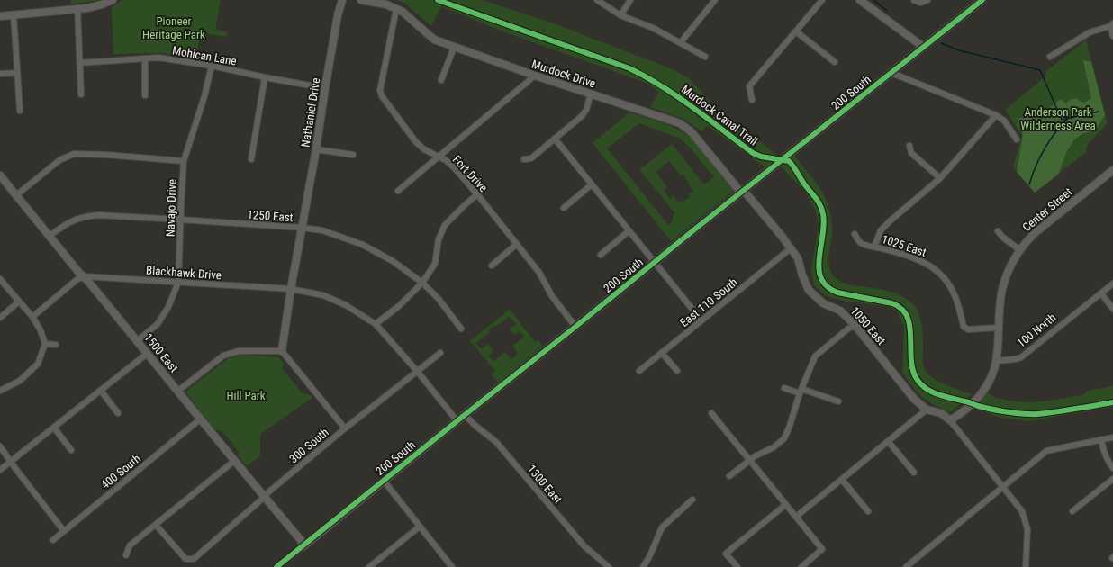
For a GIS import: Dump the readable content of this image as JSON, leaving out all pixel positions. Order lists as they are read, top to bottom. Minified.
{"streets":{"street":["Mohican Lane","Murdock Drive","200 South","Nathaniel Drive","Fort Drive","Navajo Drive","Center Street","1250 East","1025 East","Blackhawk Drive","East 110 South","1050 East","100 North","1500 East","300 South","400 South","1300 East"],"cycle path":["Murdock Canal Trail"]},"crossings":[["Mohican Lane","Nathaniel Drive"],["Mohican Lane","Navajo Drive"],["Murdock Drive","200 South"],["Murdock Drive","Fort Drive"],["Murdock Drive","1050 East"],["200 South","Fort Drive"],["200 South","1050 East"],["200 South","1500 East"],["200 South","1300 East"],["Nathaniel Drive","1250 East"],["Nathaniel Drive","Blackhawk Drive"],["Navajo Drive","1250 East"],["Navajo Drive","Blackhawk Drive"],["Navajo Drive","1500 East"],["Center Street","1025 East"],["Center Street","100 North"],["1250 East","1500 East"],["Blackhawk Drive","1500 East"],["Blackhawk Drive","300 South"],["East 110 South","1050 East"],["1500 East","300 South"],["1500 East","400 South"]],"parks":["Pioneer Heritage Park","Anderson Park Wilderness Area","Hill Park"]}
